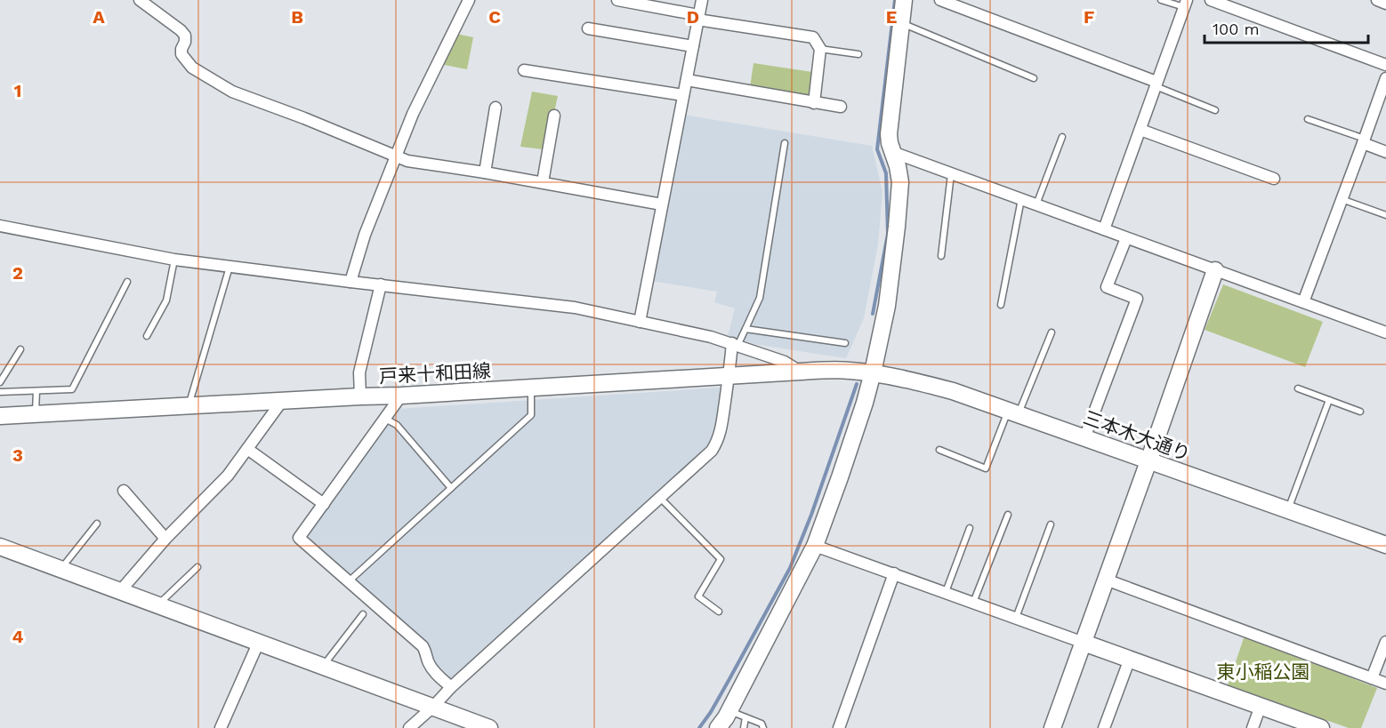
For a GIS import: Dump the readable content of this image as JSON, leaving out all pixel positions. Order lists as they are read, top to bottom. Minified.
{"streets":{"street":["戸来十和田線","三本木大通り"]},"crossings":[["戸来十和田線","三本木大通り"]],"parks":["東小稲公園"],"scale_bar":"100 m","grid":{"columns":["A","B","C","D","E","F"],"rows":["1","2","3","4"]}}
